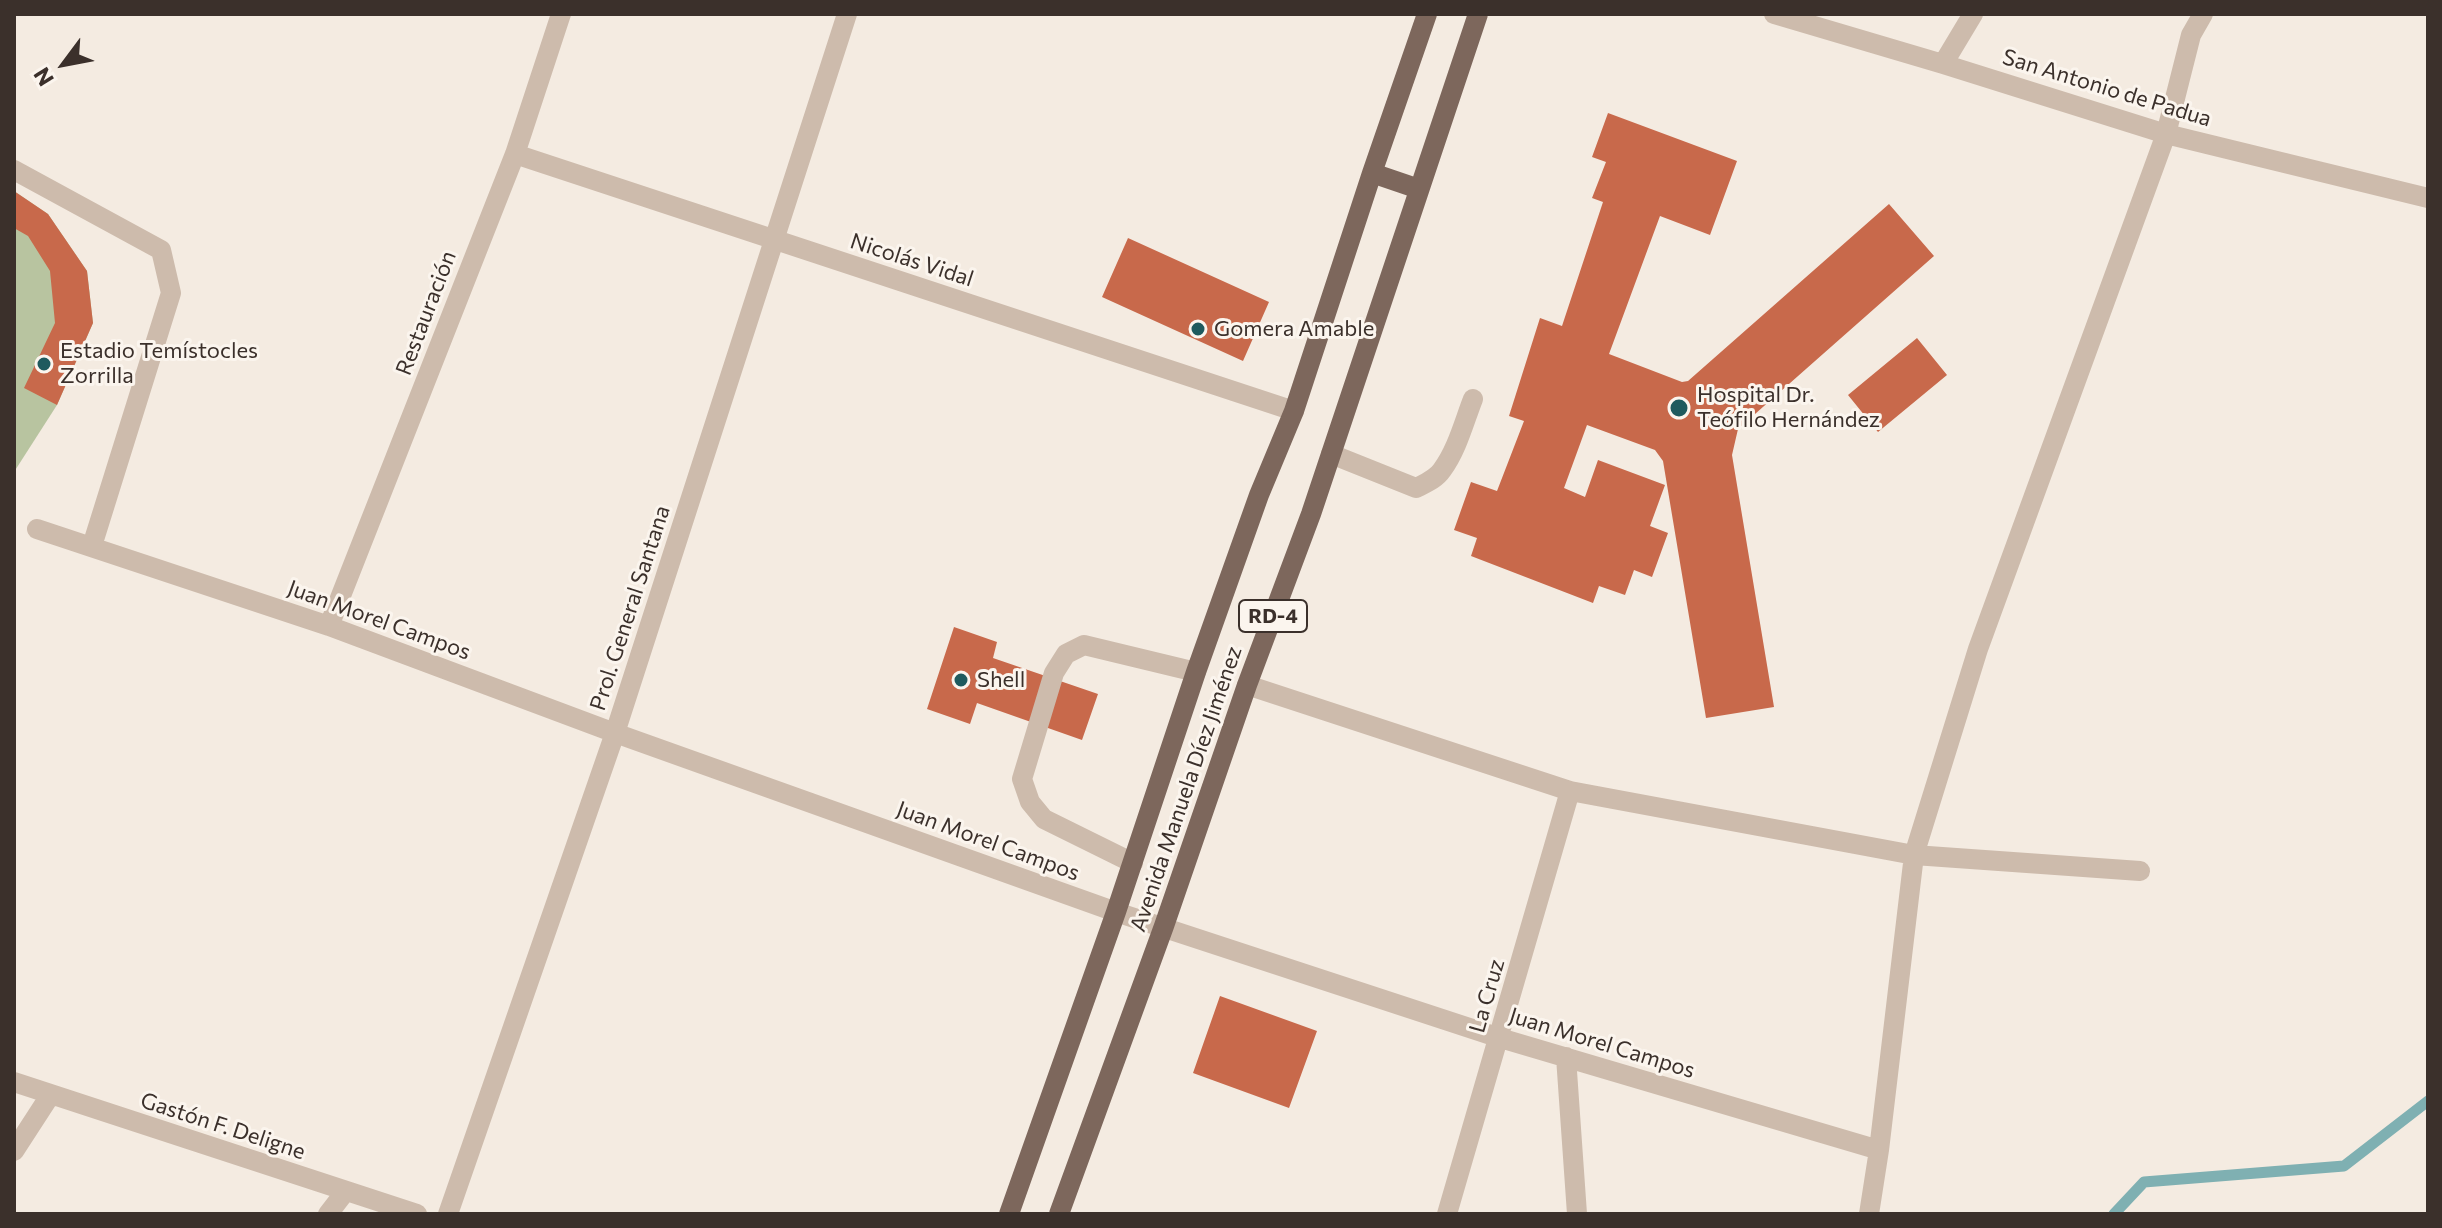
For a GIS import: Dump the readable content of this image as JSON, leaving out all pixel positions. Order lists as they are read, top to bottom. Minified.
{"streets":{"main road":["RD-4","Avenida Manuela Díez Jiménez"],"street":["San Antonio de Padua","Nicolás Vidal","Restauración","Prol. General Santana","Juan Morel Campos","La Cruz","Gastón F. Deligne"]},"crossings":[["Nicolás Vidal","Restauración"],["Nicolás Vidal","Prol. General Santana"],["Nicolás Vidal","Avenida Manuela Díez Jiménez"],["Restauración","Juan Morel Campos"],["Prol. General Santana","Juan Morel Campos"],["Juan Morel Campos","Avenida Manuela Díez Jiménez"],["Juan Morel Campos","La Cruz"]],"places":["Gomera Amable","Estadio Temístocles Zorrilla","Hospital Dr. Teófilo Hernández","Shell"],"north":"bottom left"}
